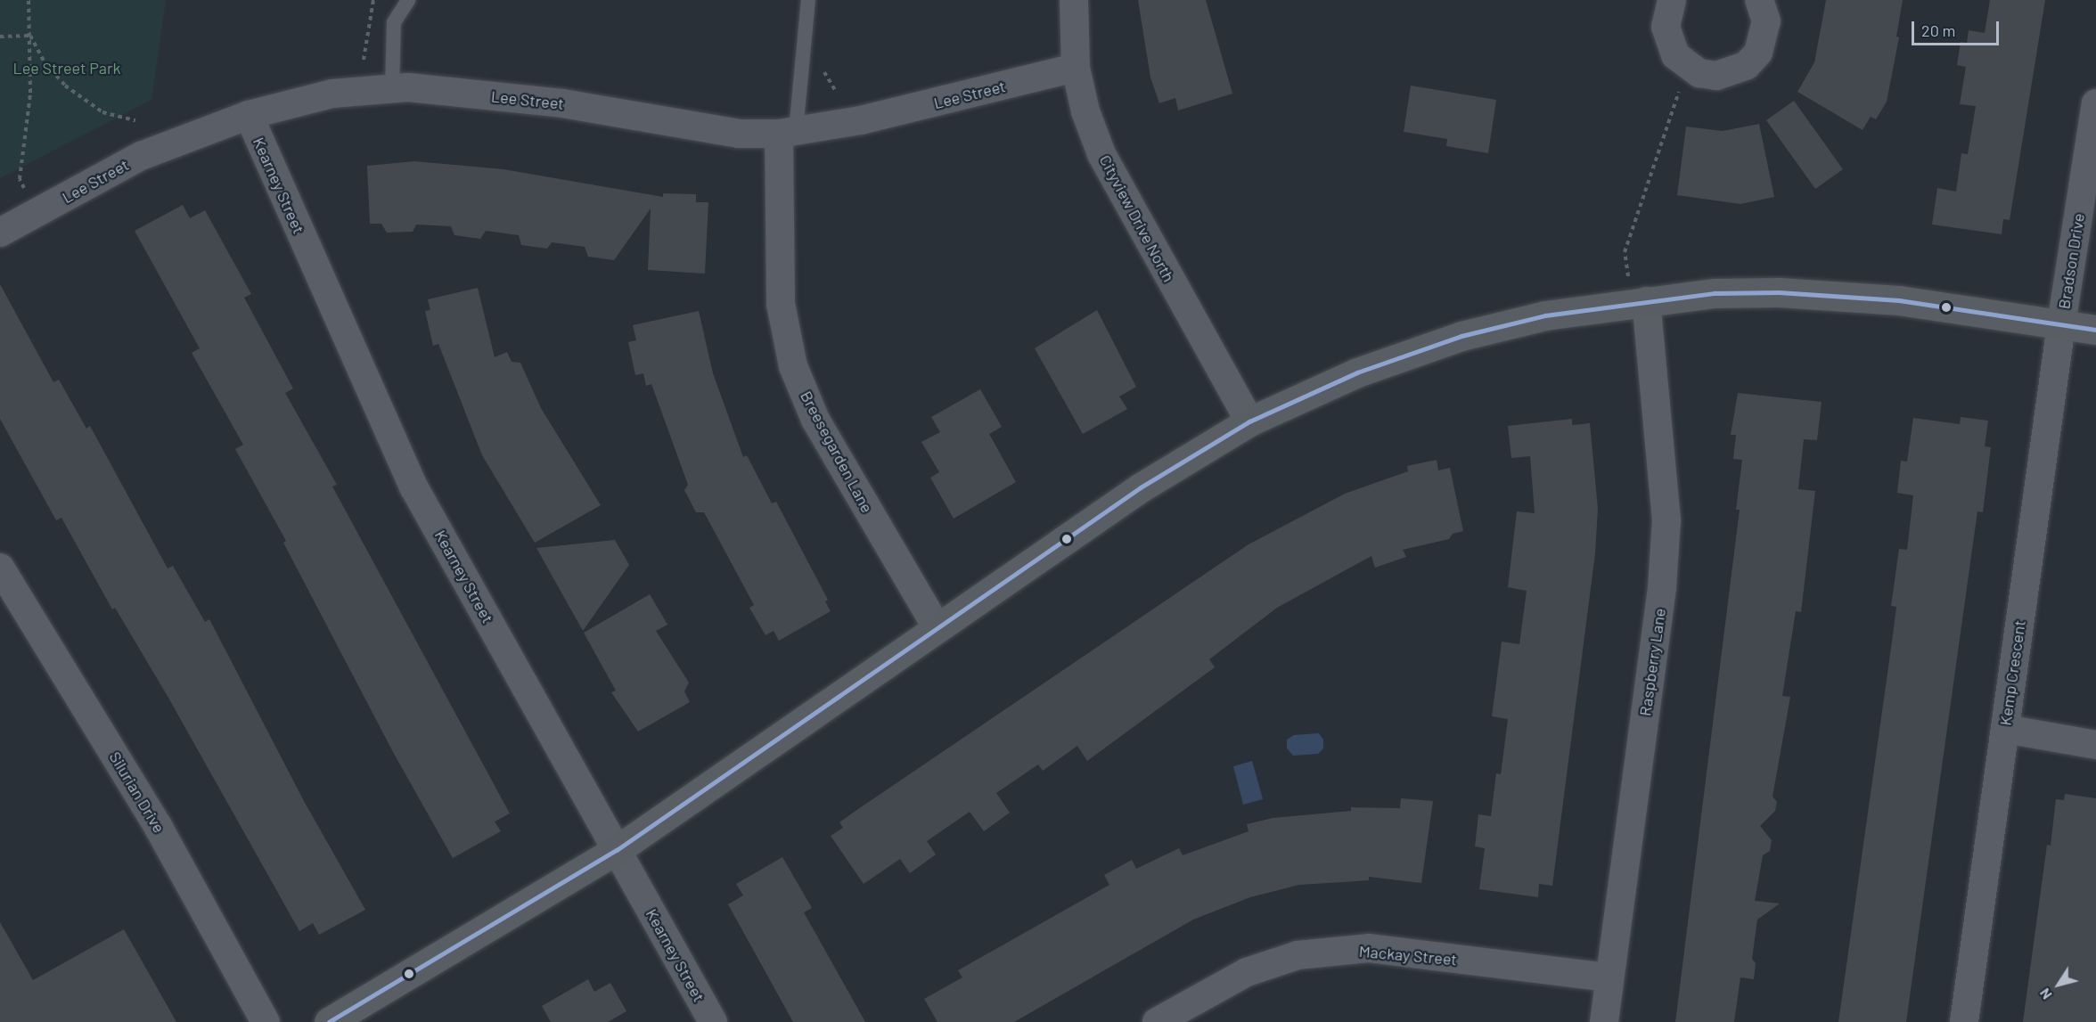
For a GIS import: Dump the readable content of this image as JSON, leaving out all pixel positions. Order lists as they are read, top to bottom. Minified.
{"streets":{"street":["Lee Street","Kearney Street","Cityview Drive North","Bradson Drive","Breesegarden Lane","Raspberry Lane","Kemp Crescent","Silurian Drive","Mackay Street"]},"crossings":[["Lee Street","Kearney Street"],["Lee Street","Cityview Drive North"],["Lee Street","Breesegarden Lane"],["Bradson Drive","Kemp Crescent"],["Raspberry Lane","Mackay Street"]],"parks":["Lee Street Park"],"scale_bar":"20 m","north":"bottom left"}
